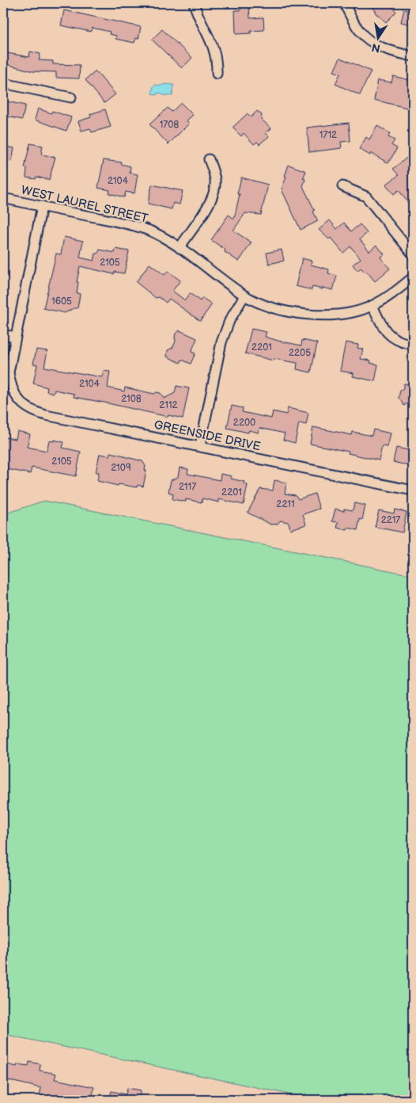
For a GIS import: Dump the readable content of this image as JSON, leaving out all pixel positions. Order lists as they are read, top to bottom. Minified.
{"streets":{"street":["WEST LAUREL STREET","GREENSIDE DRIVE"]},"house_numbers":["1708","1712","2104","2105","1605","2201","2205","2104","2108","2112","2200","2105","2109","2117","2201","2211","2217"],"north":"bottom"}
